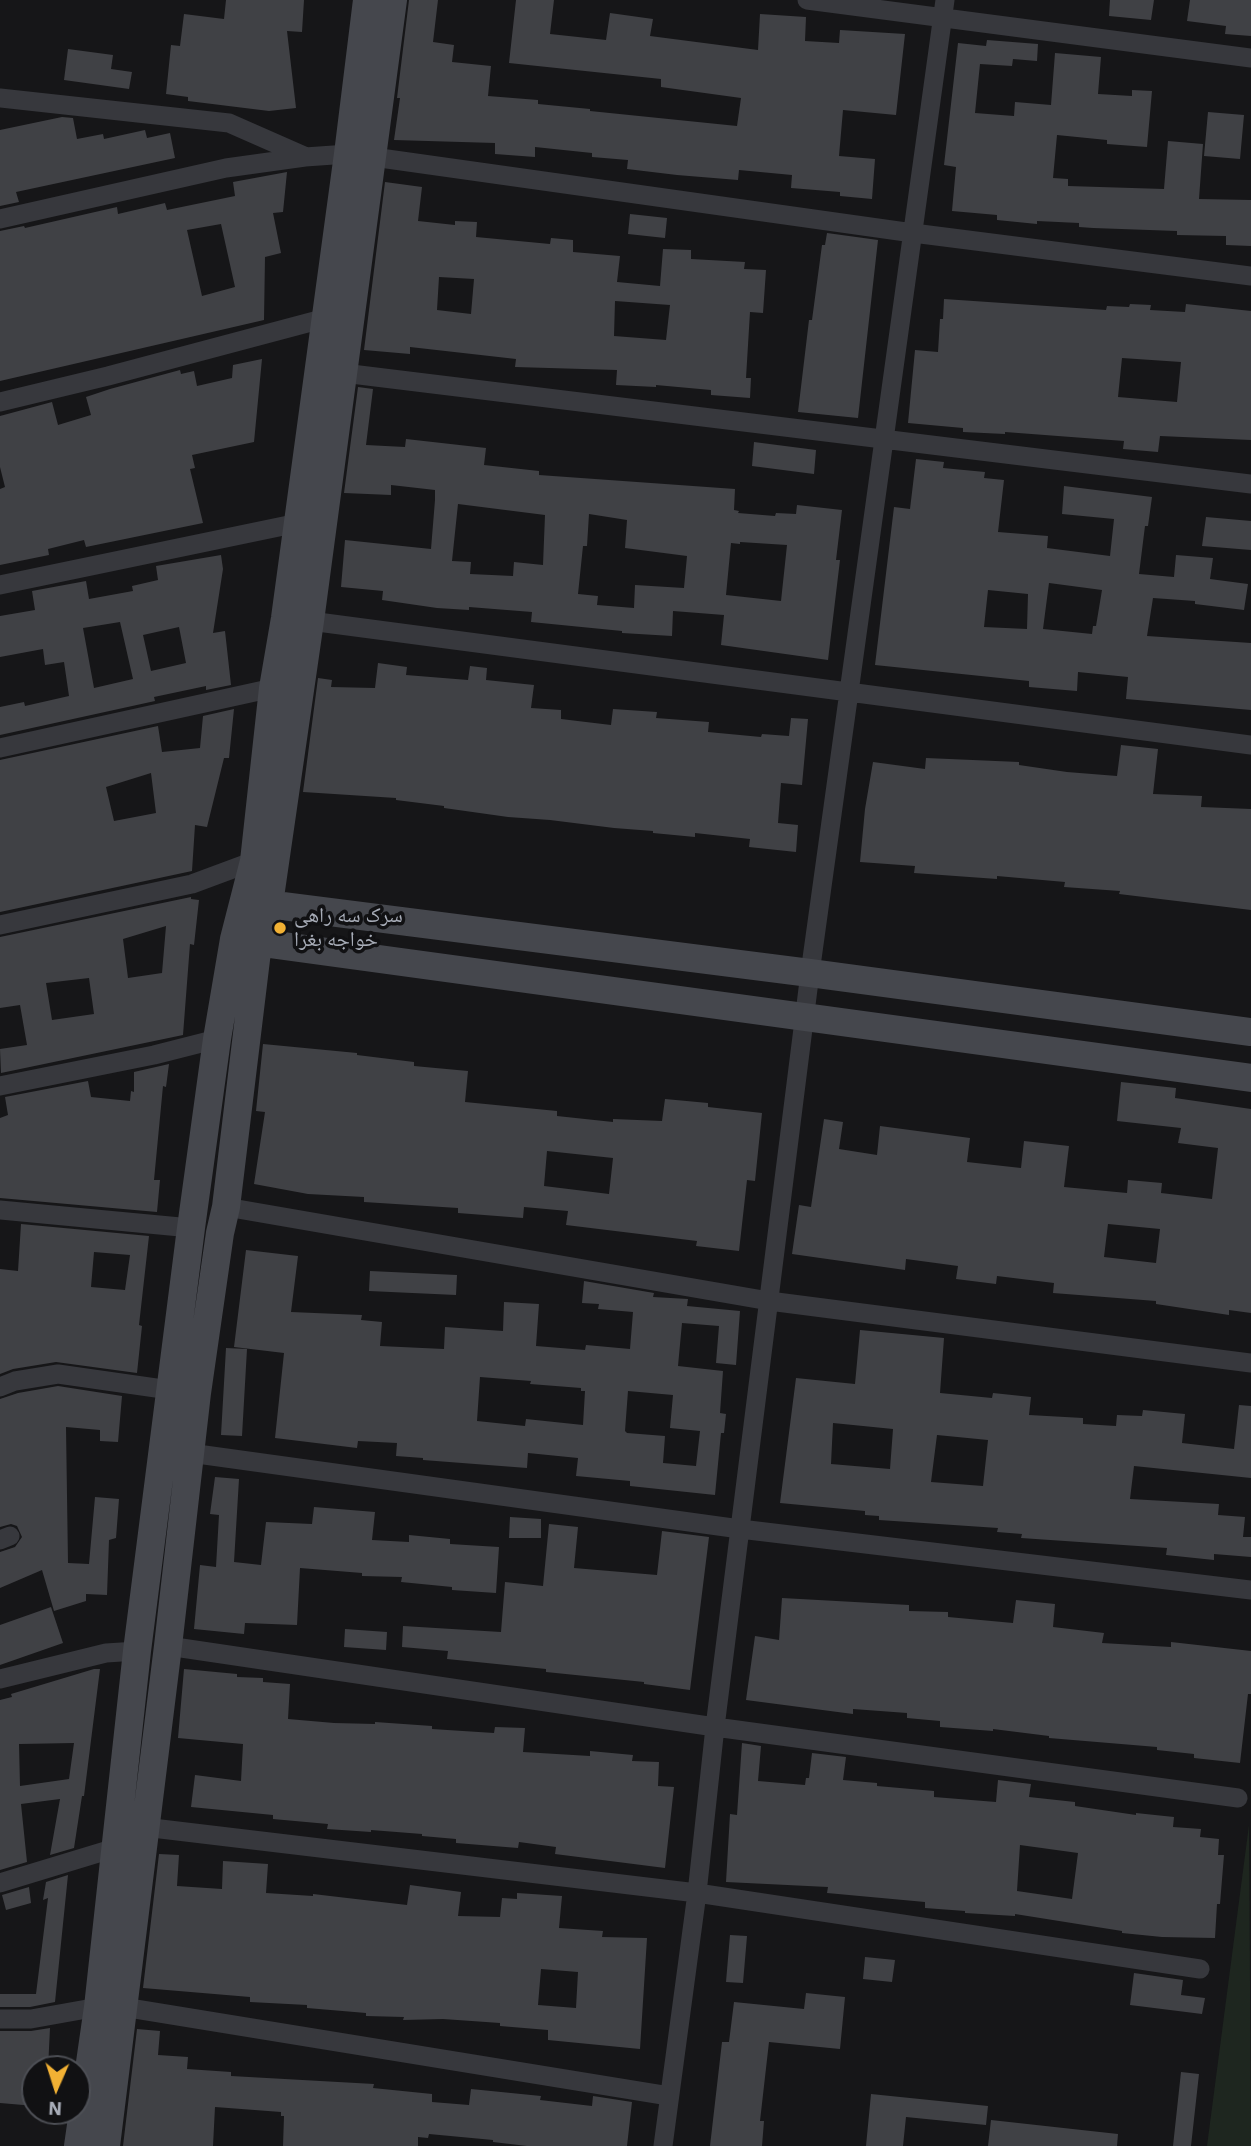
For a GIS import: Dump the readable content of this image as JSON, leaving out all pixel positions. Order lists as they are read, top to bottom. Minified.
{"places":["سرک سه راهی خواجه بغرا"],"north":"bottom"}
